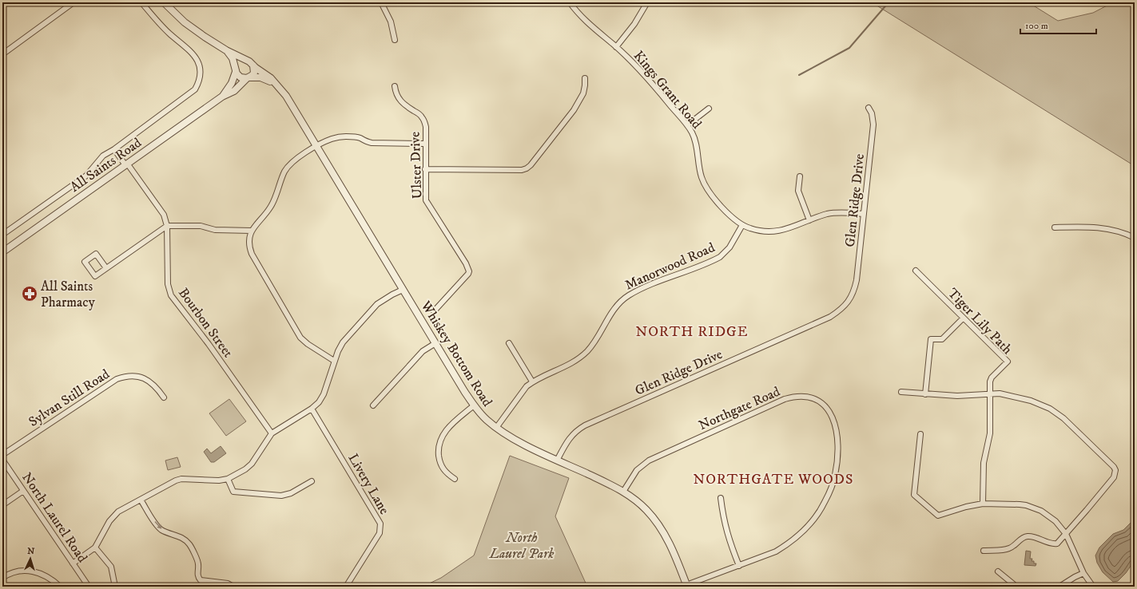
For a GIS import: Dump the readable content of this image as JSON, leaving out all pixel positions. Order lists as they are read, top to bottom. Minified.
{"streets":{"street":["Kings Grant Road","All Saints Road","Ulster Drive","Glen Ridge Drive","Manorwood Road","Tiger Lily Path","Bourbon Street","Whiskey Bottom Road","Sylvan Still Road","Northgate Road","Livery Lane","North Laurel Road"]},"crossings":[["Kings Grant Road","Glen Ridge Drive"],["Kings Grant Road","Manorwood Road"],["All Saints Road","Bourbon Street"],["All Saints Road","Whiskey Bottom Road"],["Glen Ridge Drive","Whiskey Bottom Road"],["Manorwood Road","Whiskey Bottom Road"],["Whiskey Bottom Road","Northgate Road"]],"districts":["NORTH RIDGE","NORTHGATE WOODS"],"parks":["North Laurel Park"],"places":{"pharmacy":["All Saints Pharmacy"]},"scale_bar":"100 m","north":"top"}
